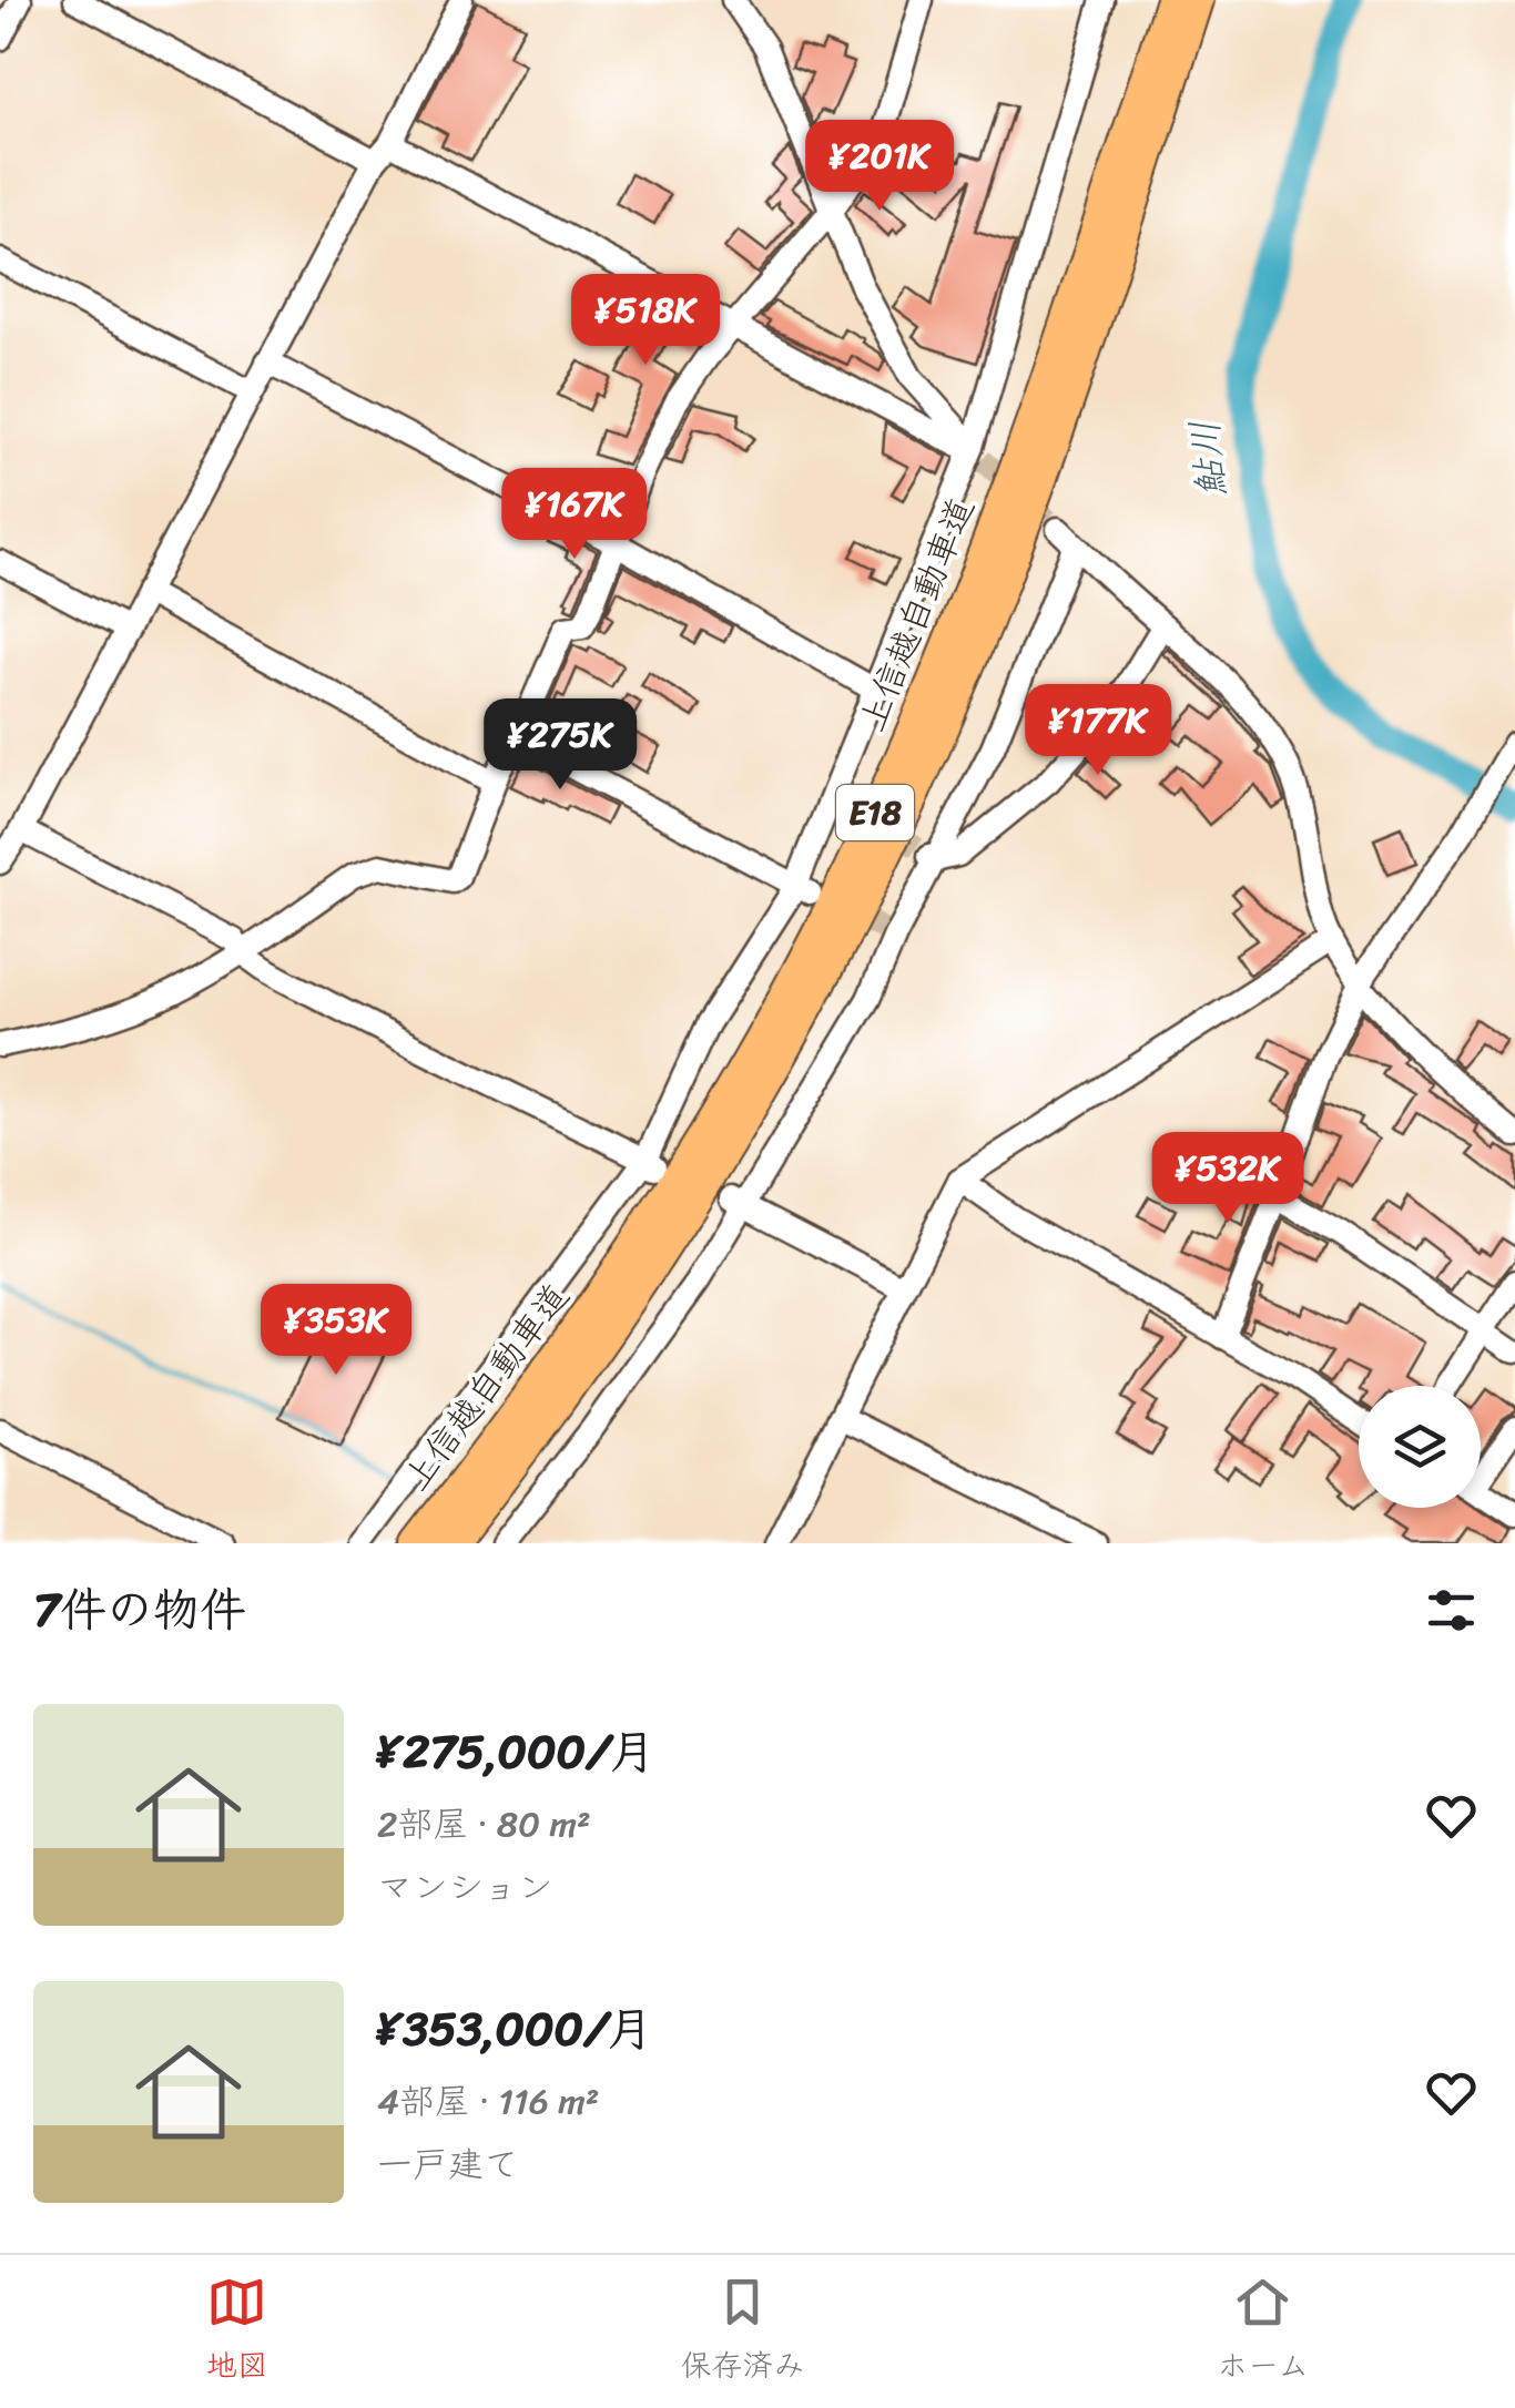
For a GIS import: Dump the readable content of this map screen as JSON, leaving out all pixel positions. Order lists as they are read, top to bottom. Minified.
{"streets":{"highway":["上信越自動車道","E18"]},"water":["鮎川"],"page":{"price":["¥201K","¥518K","¥167K","¥177K","¥275K","¥532K","¥353K"],"heading":"7件の物件","list":[{"name":"¥275,000/月","note":"2部屋 · 80 m² · マンション"},{"name":"¥353,000/月","note":"4部屋 · 116 m² · 一戸建て"}],"tabs":["地図","保存済み","ホーム"]}}
